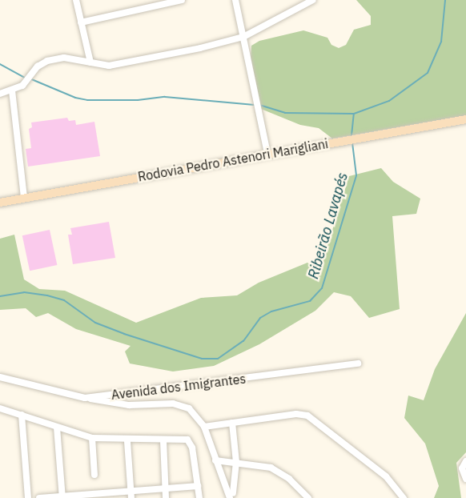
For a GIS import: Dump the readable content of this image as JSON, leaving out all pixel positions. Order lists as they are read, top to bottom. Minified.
{"streets":{"main road":["Rodovia Pedro Astenori Marigliani"],"street":["Avenida dos Imigrantes"]},"water":["Ribeirão Lavapés"]}
